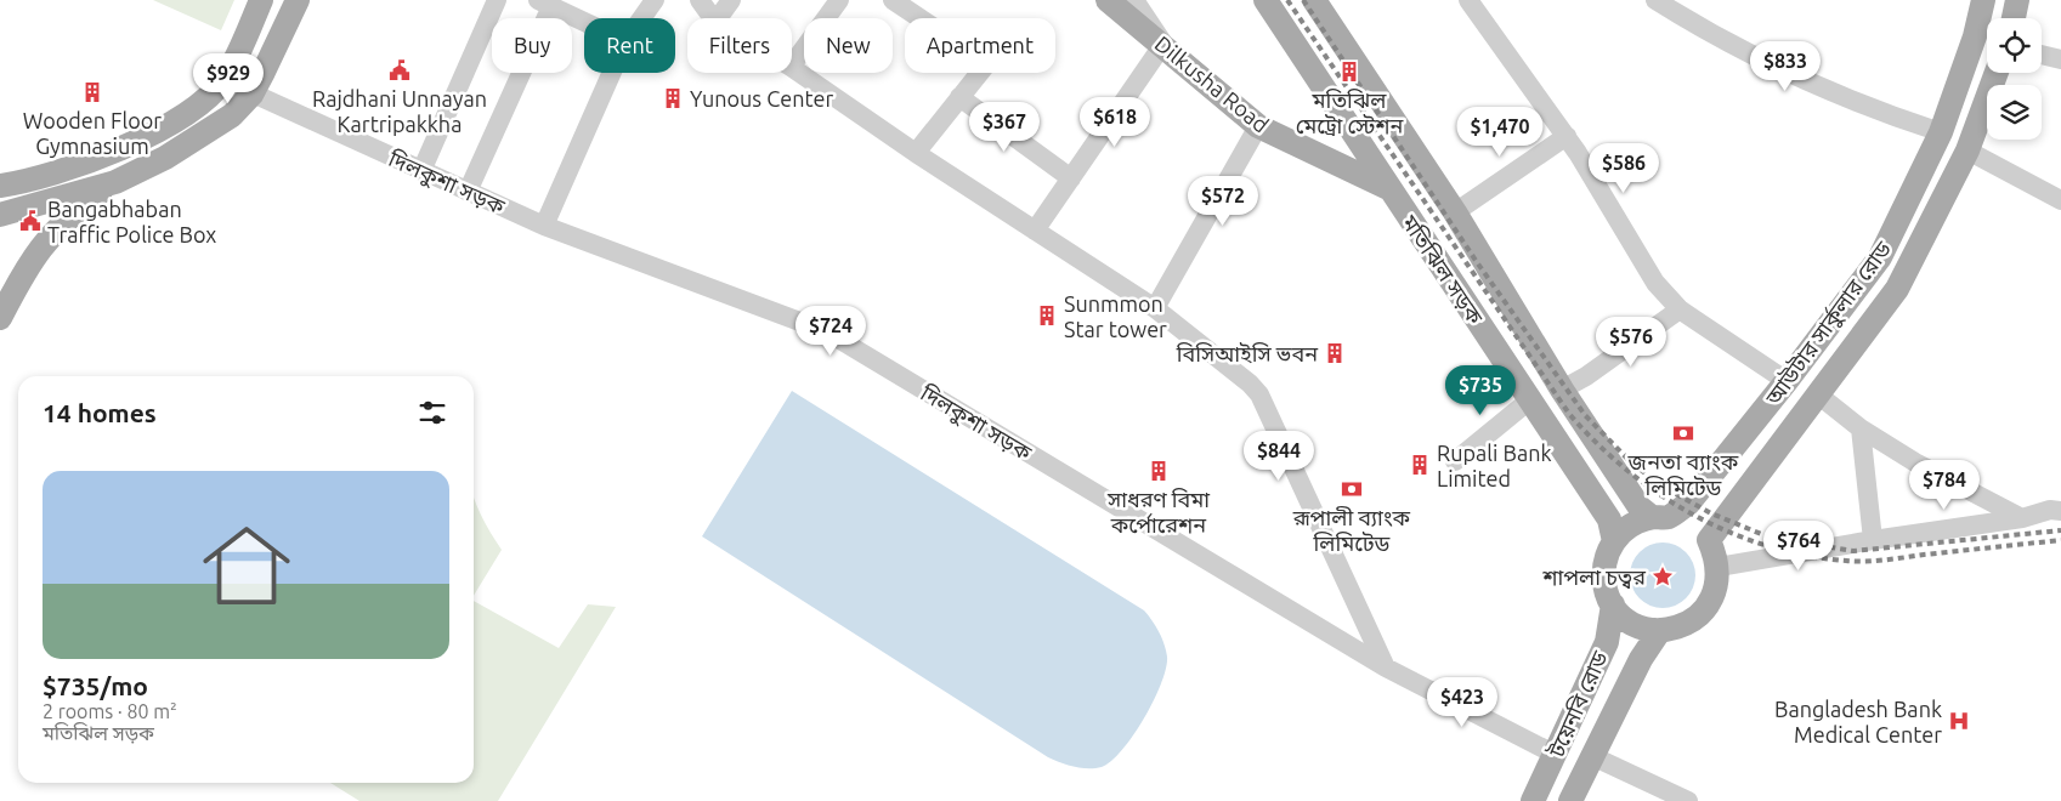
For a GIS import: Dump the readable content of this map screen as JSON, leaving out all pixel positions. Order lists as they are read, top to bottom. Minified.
{"streets":{"main road":["Dilkusha Road","মতিঝিল সড়ক","আউটার সার্কুলার রোড","টয়েনবি রোড"],"street":["দিলকুশা সড়ক"]},"crossings":[["Dilkusha Road","মতিঝিল সড়ক"],["দিলকুশা সড়ক","টয়েনবি রোড"],["মতিঝিল সড়ক","আউটার সার্কুলার রোড"]],"places":{"public building":["Rajdhani Unnayan Kartripakkha","Bangabhaban Traffic Police Box"],"building":["মতিঝিল মেট্রো স্টেশন","Wooden Floor Gymnasium","Yunous Center","Sunmmon Star tower","বিসিআইসি ভবন","Rupali Bank Limited","সাধরণ বিমা কর্পোরেশন"],"bank":["জনতা ব্যাংক লিমিটেড","রূপালী ব্যাংক লিমিটেড"],"place":["শাপলা চত্বর"],"hospital":["Bangladesh Bank Medical Center"]},"page":{"chip":["Buy","Rent","Filters","New","Apartment"],"price":["$833","$929","$618","$367","$1,470","$586","$572","$724","$576","$735","$844","$784","$764","$423"],"heading":"14 homes","list":[{"name":"$735/mo","note":"2 rooms · 80 m² · মতিঝিল সড়ক"}]}}
